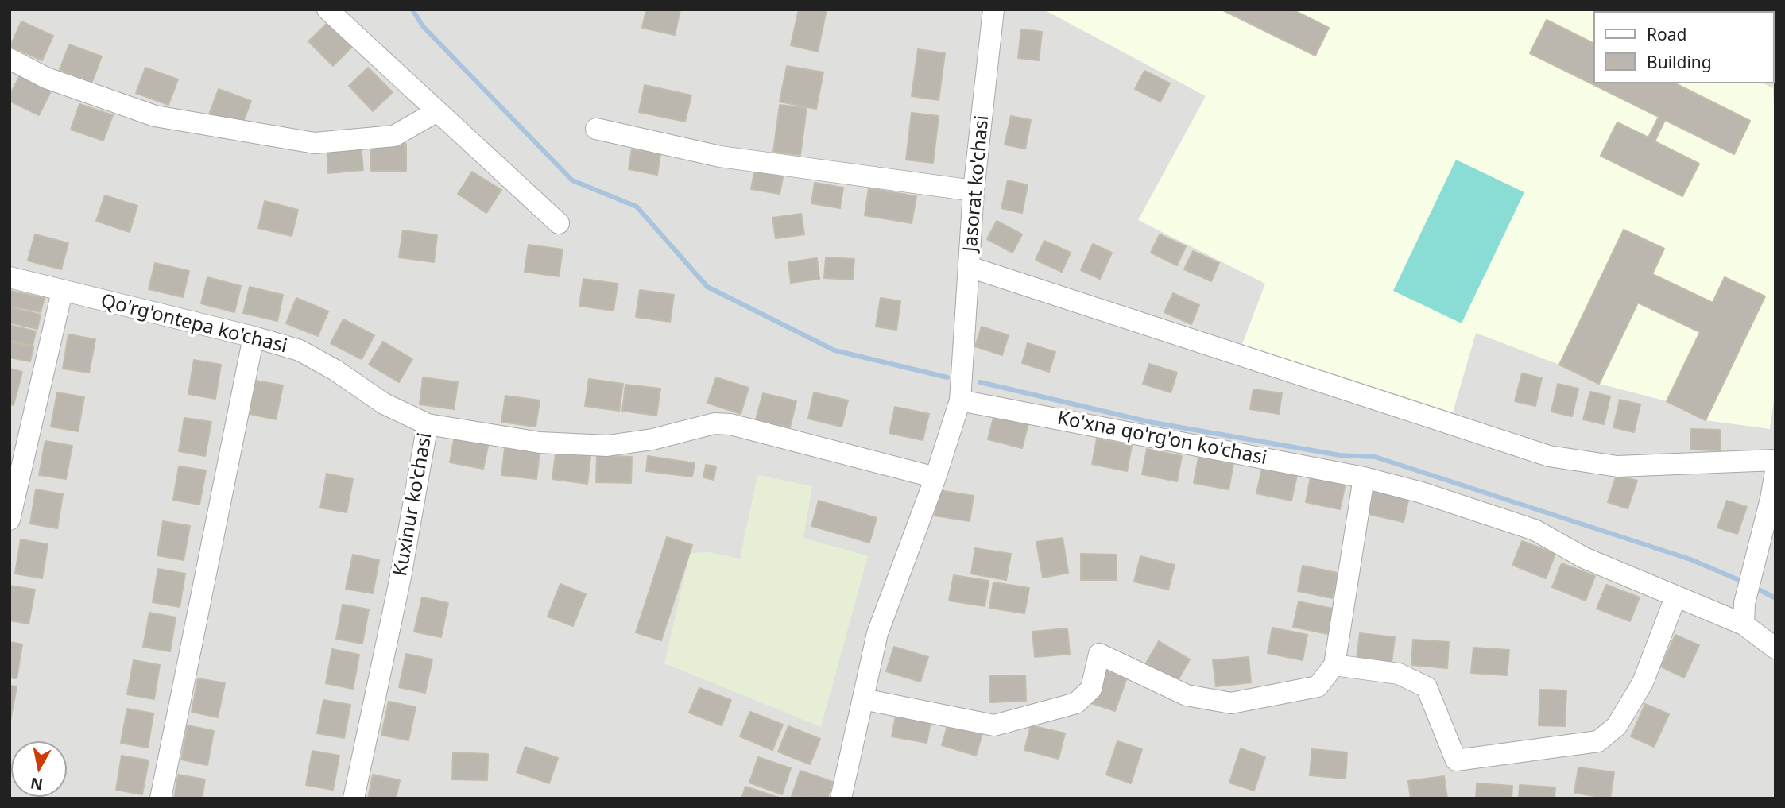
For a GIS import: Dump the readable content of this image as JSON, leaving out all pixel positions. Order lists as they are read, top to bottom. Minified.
{"streets":{"street":["Jasorat ko'chasi","Qo'rg'ontepa ko'chasi","Ko'xna qo'rg'on ko'chasi","Kuxinur ko'chasi"]},"crossings":[["Jasorat ko'chasi","Ko'xna qo'rg'on ko'chasi"],["Jasorat ko'chasi","Kuxinur ko'chasi"],["Qo'rg'ontepa ko'chasi","Kuxinur ko'chasi"]],"legend":["Road","Building"],"north":"bottom"}
